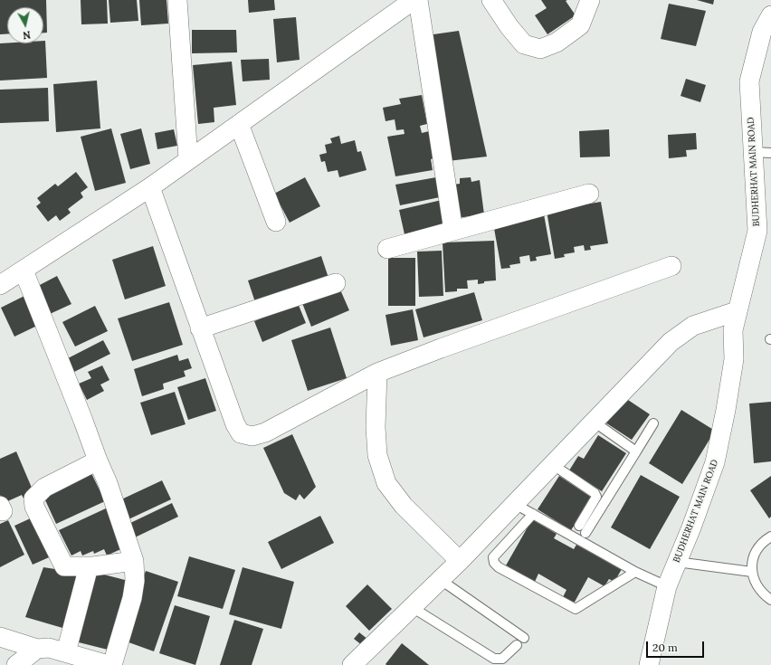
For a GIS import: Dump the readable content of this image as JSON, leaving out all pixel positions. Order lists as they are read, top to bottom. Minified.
{"streets":{"street":["BUDHERHAT MAIN ROAD"]},"scale_bar":"20 m","north":"bottom"}
